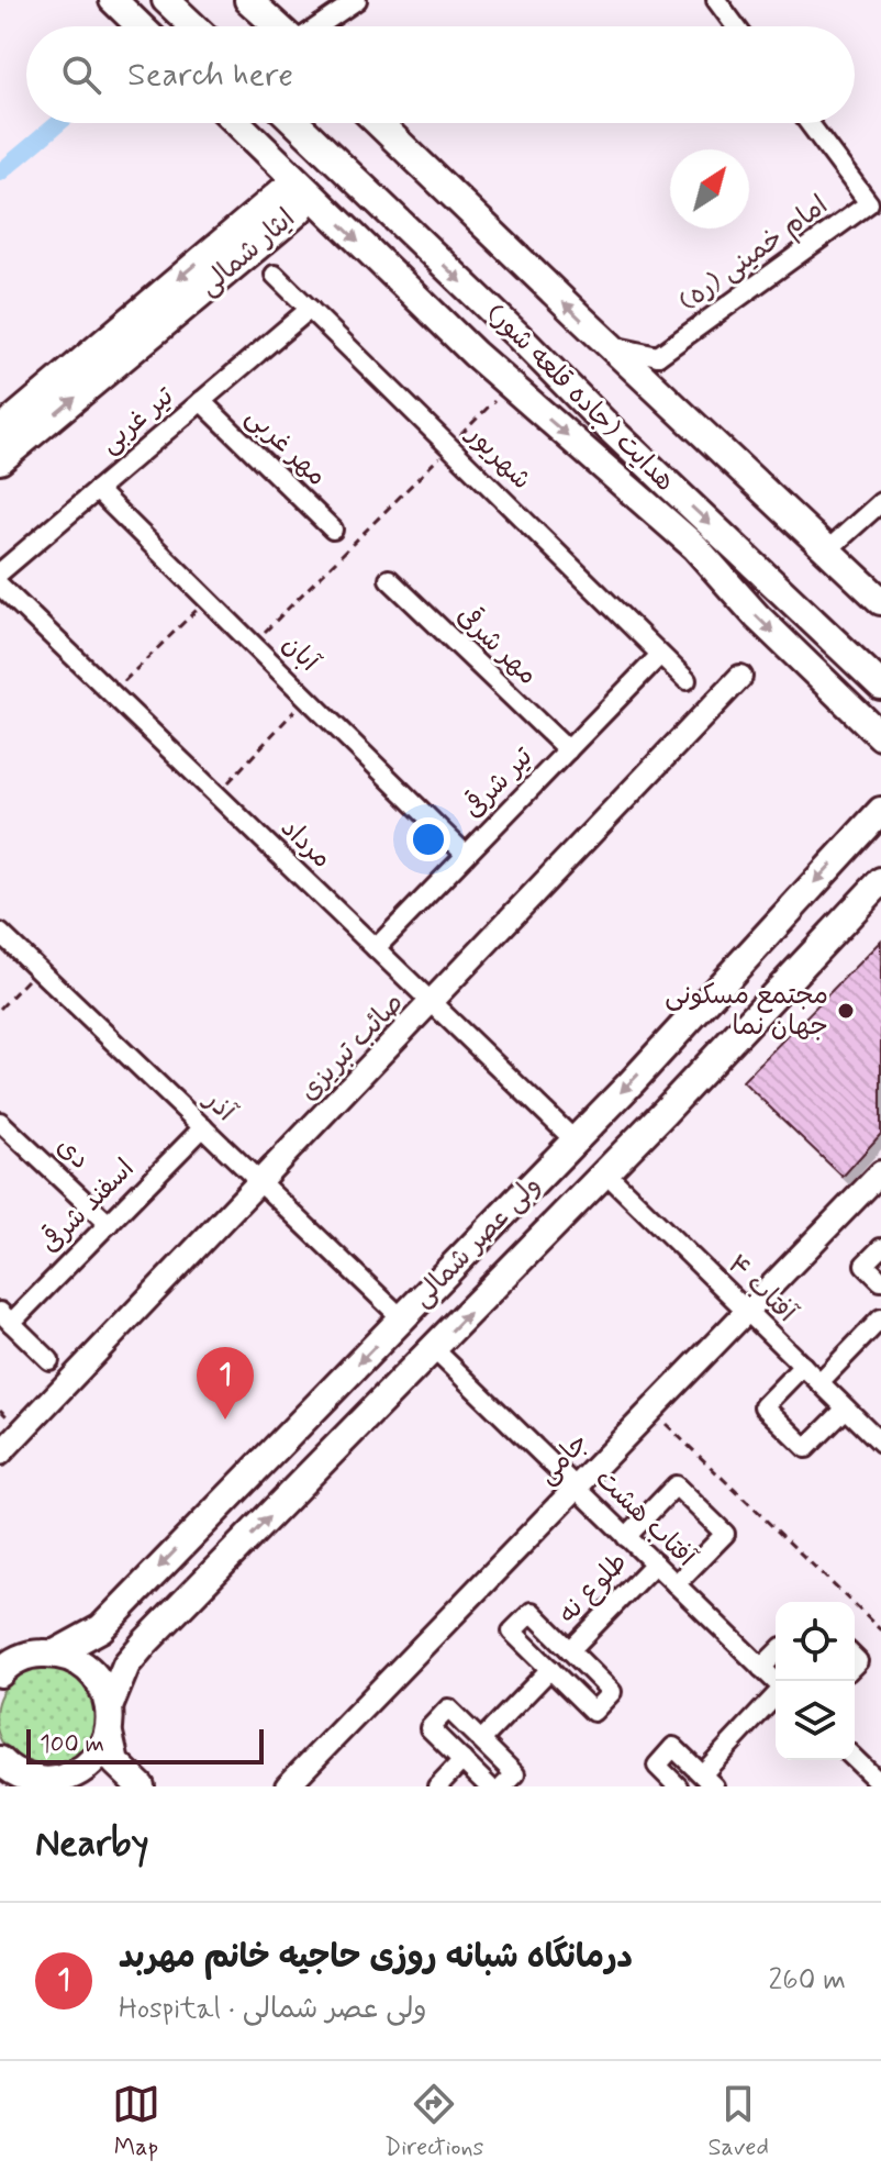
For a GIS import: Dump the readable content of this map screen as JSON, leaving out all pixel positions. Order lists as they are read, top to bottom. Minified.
{"streets":{"main road":["ایثار شمالی","هدایت (جاده قلعه شور)","ولی عصر شمالی"],"street":["امام خمینی (ره)","تیر غربی","مهر غربی","شهریور","مهر شرقی","آبان","تیر شرقی","مرداد","صائب تبریزی","آذر","دی","اسفند شرقی","آفتاب ۴","جامی","آفتاب هشت","طلوع نه"]},"crossings":[["تیر غربی","مهر غربی"],["تیر غربی","شهریور"],["تیر غربی","آبان"],["شهریور","تیر شرقی"],["مهر شرقی","تیر شرقی"],["آبان","تیر شرقی"],["تیر شرقی","مرداد"],["مرداد","صائب تبریزی"],["مرداد","ولی عصر شمالی"],["صائب تبریزی","آذر"],["آذر","اسفند شرقی"],["آذر","ولی عصر شمالی"],["دی","اسفند شرقی"],["ولی عصر شمالی","آفتاب ۴"],["ولی عصر شمالی","آفتاب هشت"],["آفتاب ۴","جامی"],["جامی","آفتاب هشت"],["آفتاب هشت","طلوع نه"]],"places":["مجتمع مسکونی جهان نما"],"scale_bar":"100 m","north":"top right","page":{"search":"Search here","pins":"1","scale":"100 m","heading":"Nearby","list":[{"mark":"1","name":"درمانگاه شبانه‌ روزی حاجیه‌ خانم مهربد","note":"Hospital · ولی عصر شمالی","value":"260 m"}],"nav":["Map","Directions","Saved"]}}
